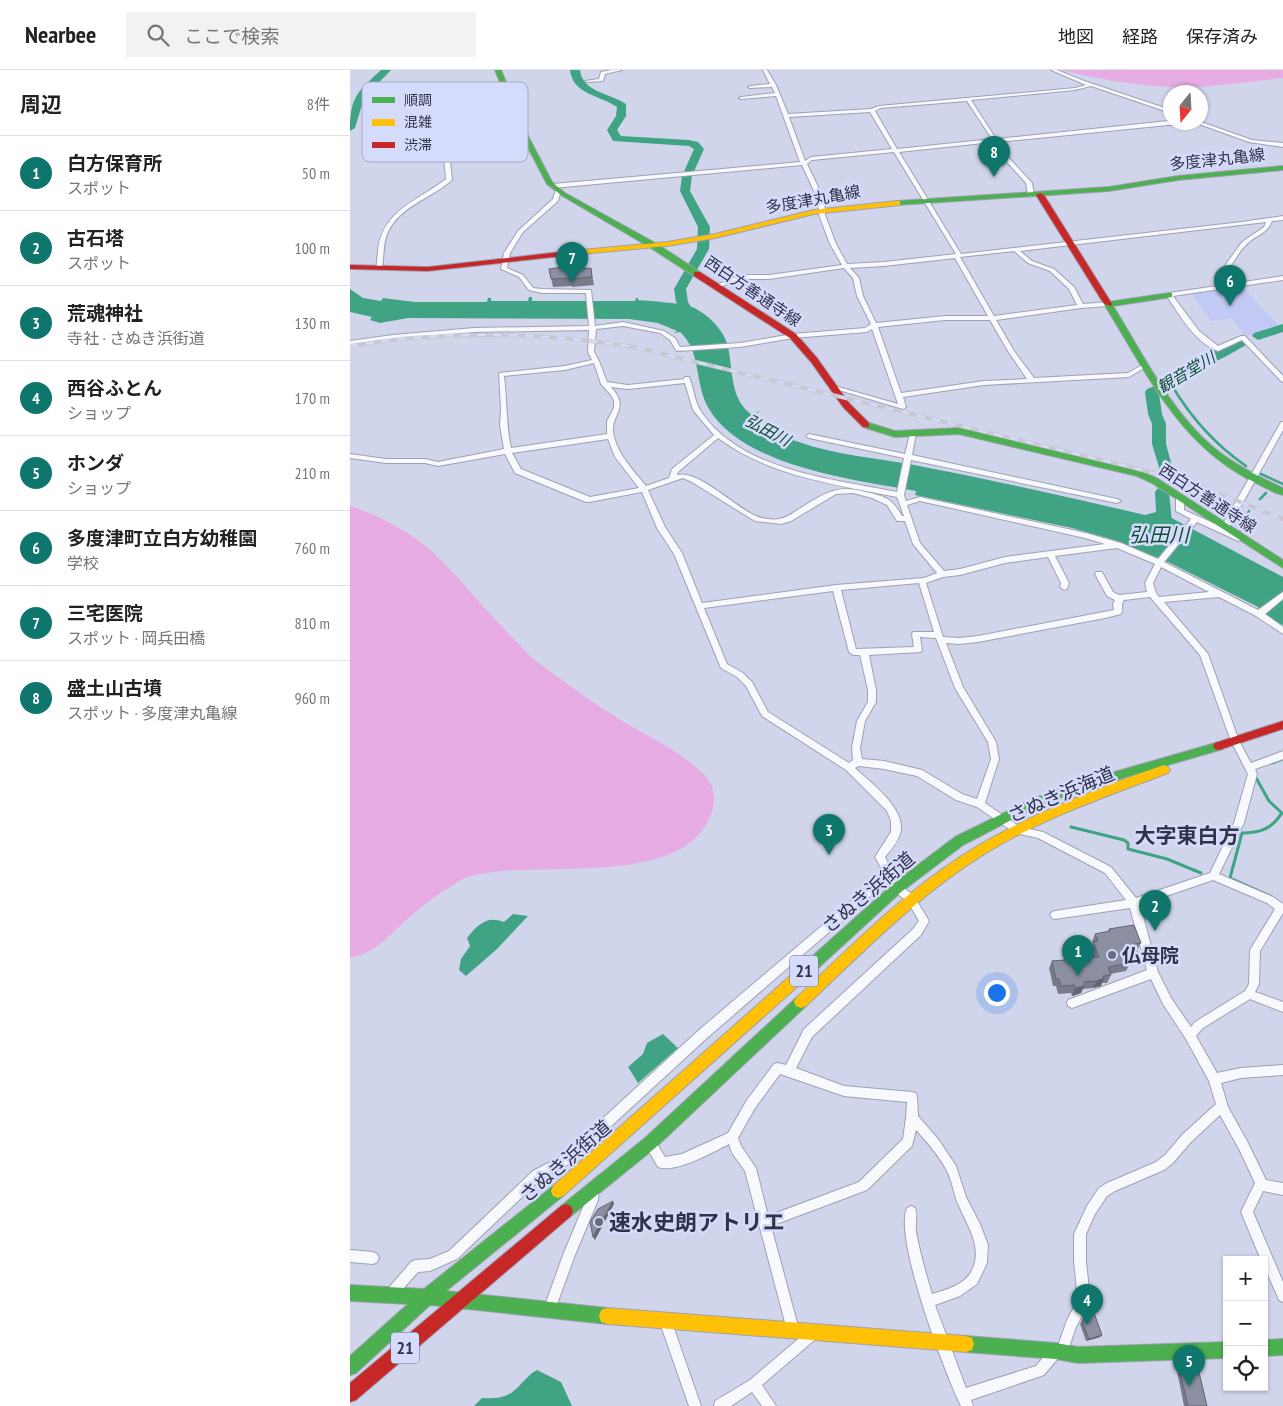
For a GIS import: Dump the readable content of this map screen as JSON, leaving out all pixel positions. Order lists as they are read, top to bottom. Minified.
{"streets":{"main road":["多度津丸亀線","西白方善通寺線","さぬき浜海道","さぬき浜街道","21"]},"crossings":[["多度津丸亀線","西白方善通寺線"],["さぬき浜海道","さぬき浜街道"],["さぬき浜街道","21"]],"districts":["大字東白方"],"water":["観音堂川","弘田川"],"places":["仏母院","速水史朗アトリエ"],"legend":["順調","混雑","渋滞"],"north":"bottom","page":{"header":"Nearbee","search":"ここで検索","nav":["地図","経路","保存済み"],"heading":["周辺","8件"],"list":[{"mark":"1","name":"白方保育所","note":"スポット","value":"50 m"},{"mark":"2","name":"古石塔","note":"スポット","value":"100 m"},{"mark":"3","name":"荒魂神社","note":"寺社 · さぬき浜街道","value":"130 m"},{"mark":"4","name":"西谷ふとん","note":"ショップ","value":"170 m"},{"mark":"5","name":"ホンダ","note":"ショップ","value":"210 m"},{"mark":"6","name":"多度津町立白方幼稚園","note":"学校","value":"760 m"},{"mark":"7","name":"三宅医院","note":"スポット · 岡兵田橋","value":"810 m"},{"mark":"8","name":"盛土山古墳","note":"スポット · 多度津丸亀線","value":"960 m"}],"pins":["8","7","6","3","2","1","4","5"],"map_buttons":["+","−"]}}
